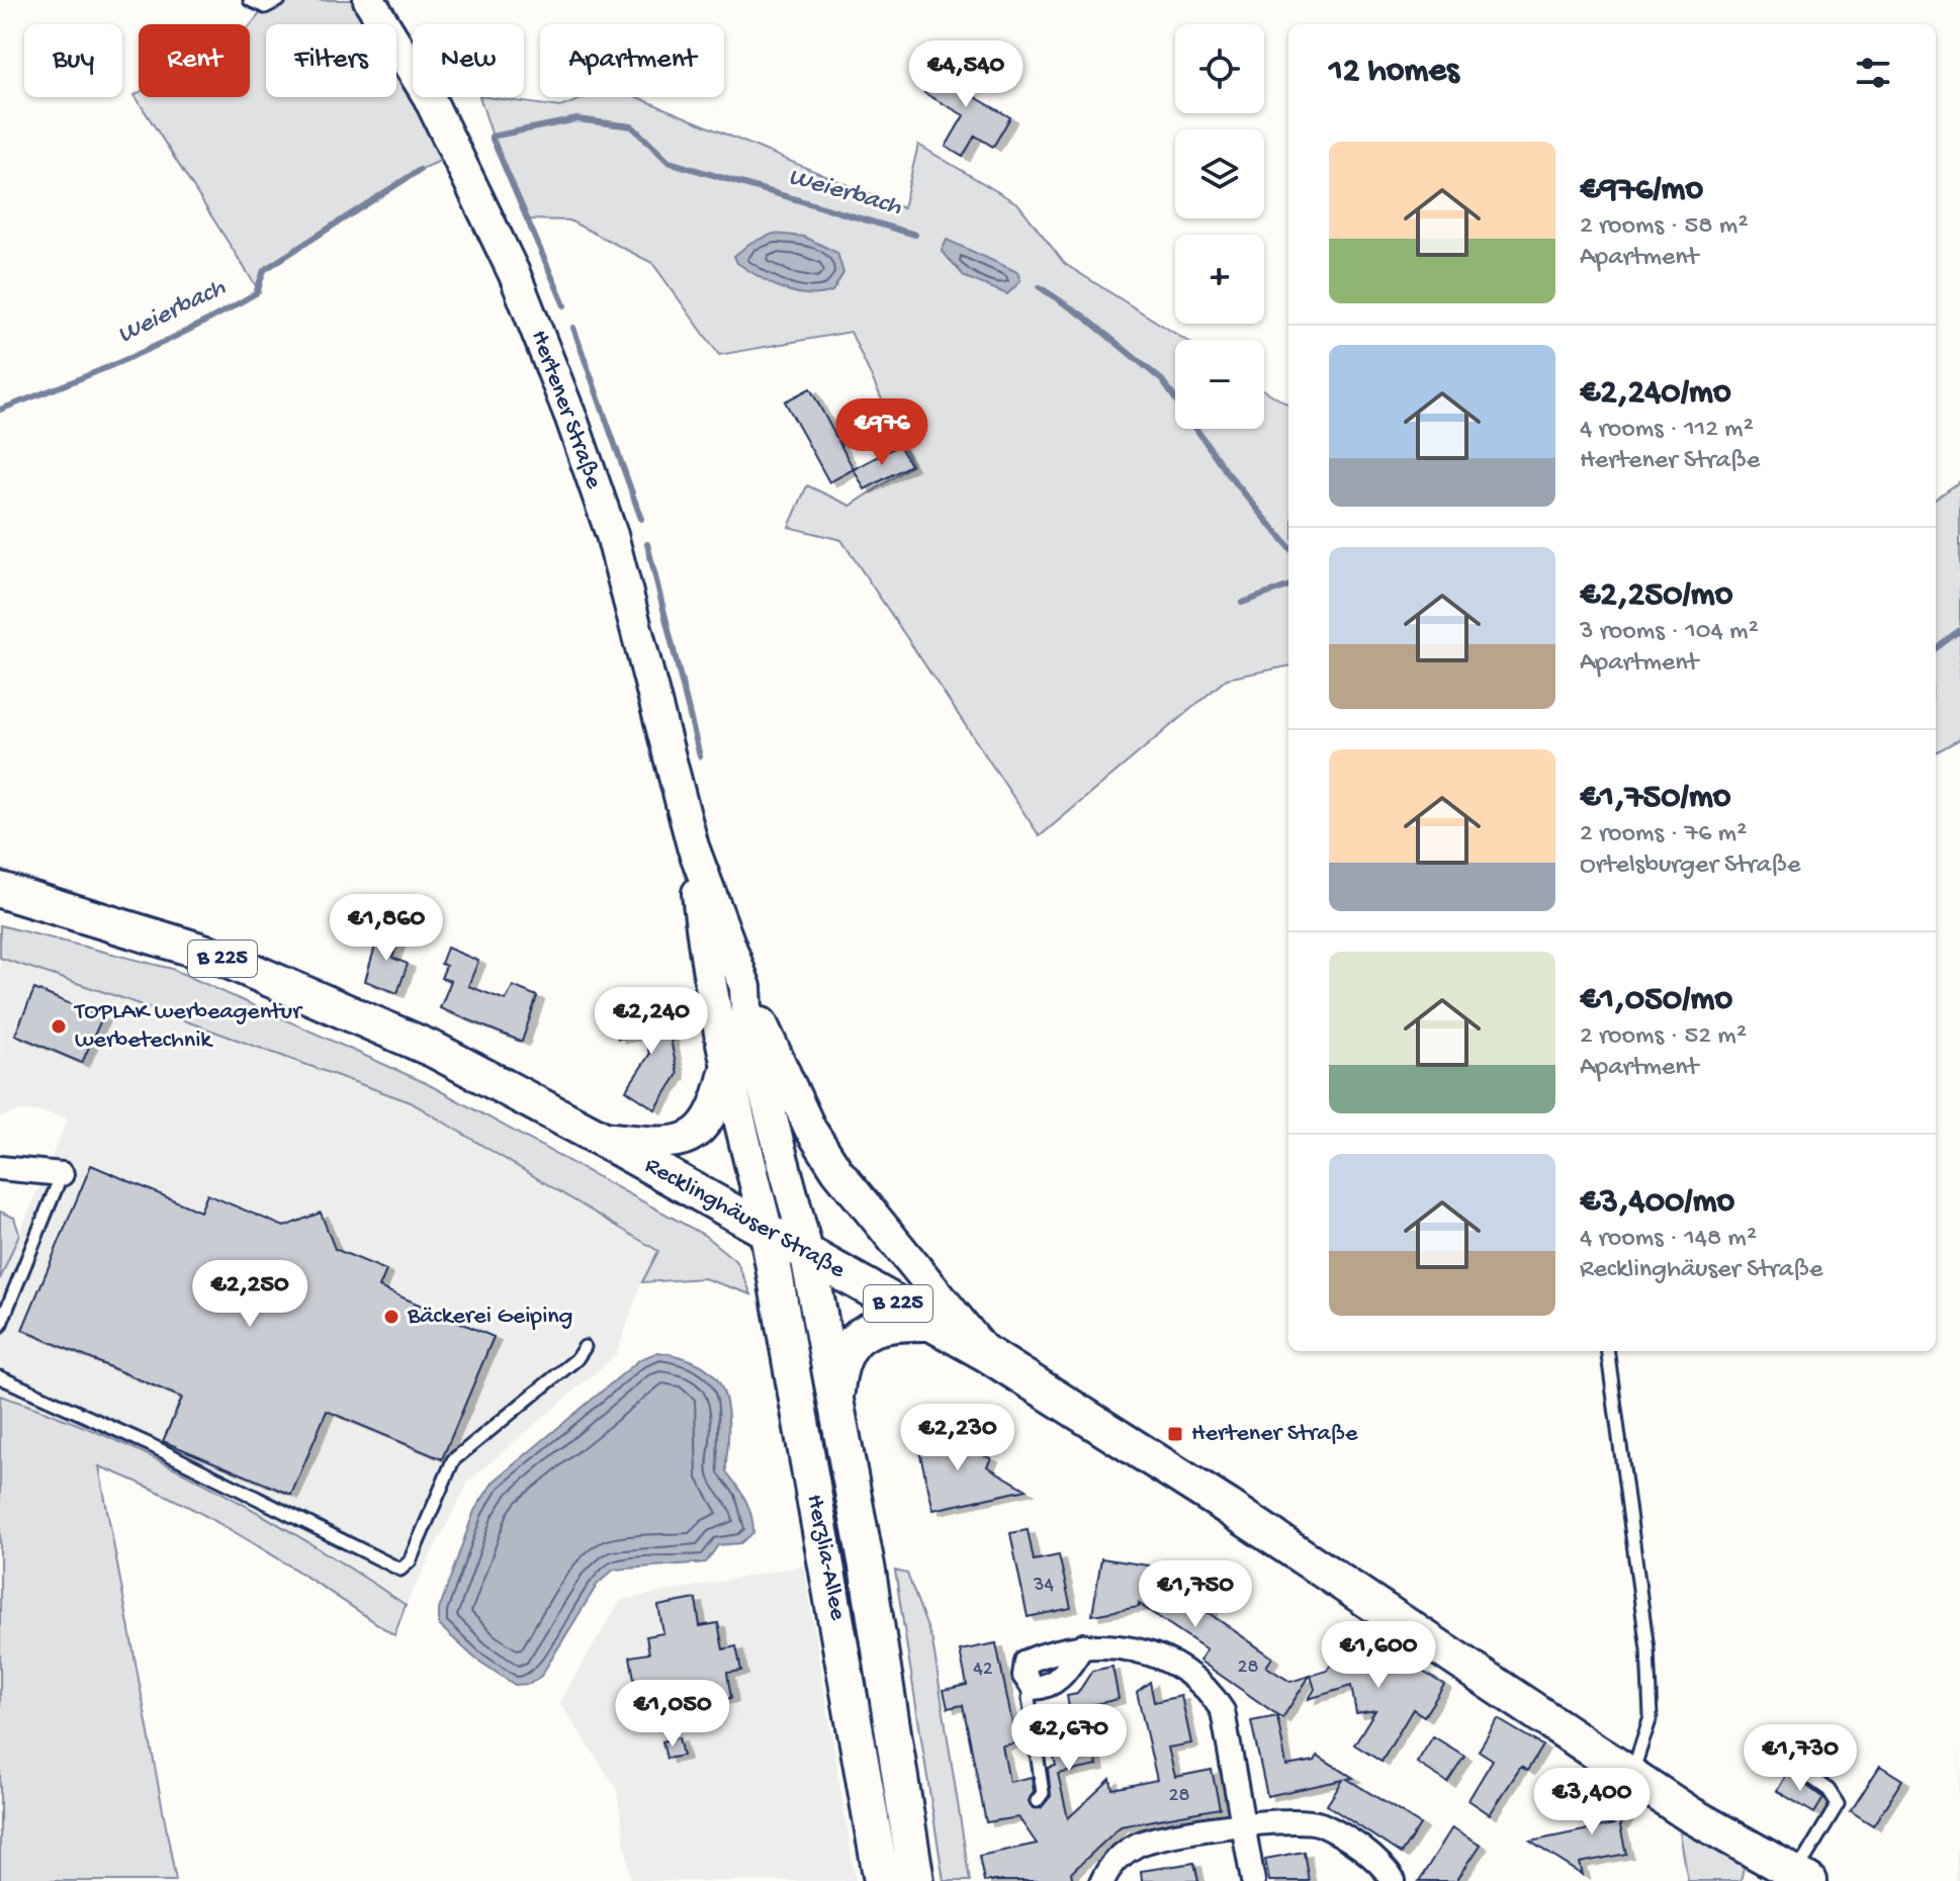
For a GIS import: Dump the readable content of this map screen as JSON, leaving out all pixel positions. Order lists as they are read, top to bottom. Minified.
{"streets":{"main road":["Hertener Straße","B 225","Recklinghäuser Straße","Herzlia-Allee"]},"crossings":[["Hertener Straße","Recklinghäuser Straße"],["Hertener Straße","Herzlia-Allee"],["Recklinghäuser Straße","Herzlia-Allee"]],"water":["Weierbach"],"places":{"other":["TOPLAK werbeagentur werbetechnik","Bäckerei Geiping"],"transit":["Hertener Straße"]},"house_numbers":["34","28","42","28"],"page":{"map_buttons":["+","−"],"chip":["Buy","Rent","Filters","New","Apartment"],"heading":"12 homes","price":["€4,540","€976","€1,860","€2,240","€2,250","€2,230","€1,750","€1,600","€1,050","€2,670","€1,730","€3,400"],"list":[{"name":"€976/mo","note":"2 rooms · 58 m² · Apartment"},{"name":"€2,240/mo","note":"4 rooms · 112 m² · Hertener Straße"},{"name":"€2,250/mo","note":"3 rooms · 104 m² · Apartment"},{"name":"€1,750/mo","note":"2 rooms · 76 m² · Ortelsburger Straße"},{"name":"€1,050/mo","note":"2 rooms · 52 m² · Apartment"},{"name":"€3,400/mo","note":"4 rooms · 148 m² · Recklinghäuser Straße"}]}}
